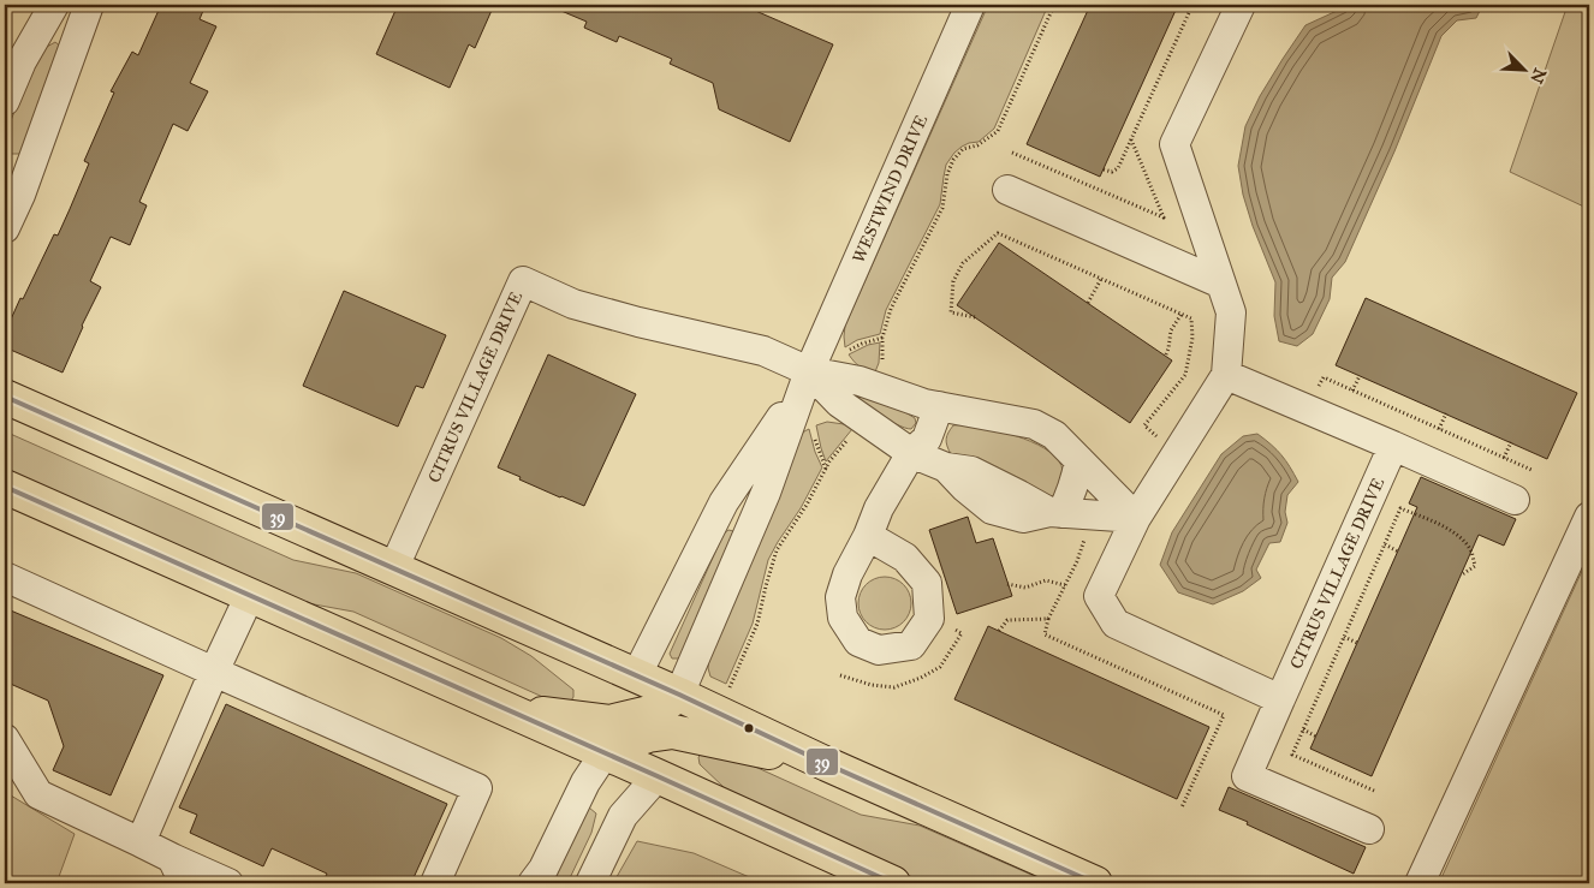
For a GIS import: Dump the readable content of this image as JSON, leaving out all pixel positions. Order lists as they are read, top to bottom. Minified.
{"streets":{"street":["WESTWIND DRIVE","CITRUS VILLAGE DRIVE"]},"crossings":[["WESTWIND DRIVE","CITRUS VILLAGE DRIVE"]],"lines":["transit line 39"],"north":"bottom right"}
